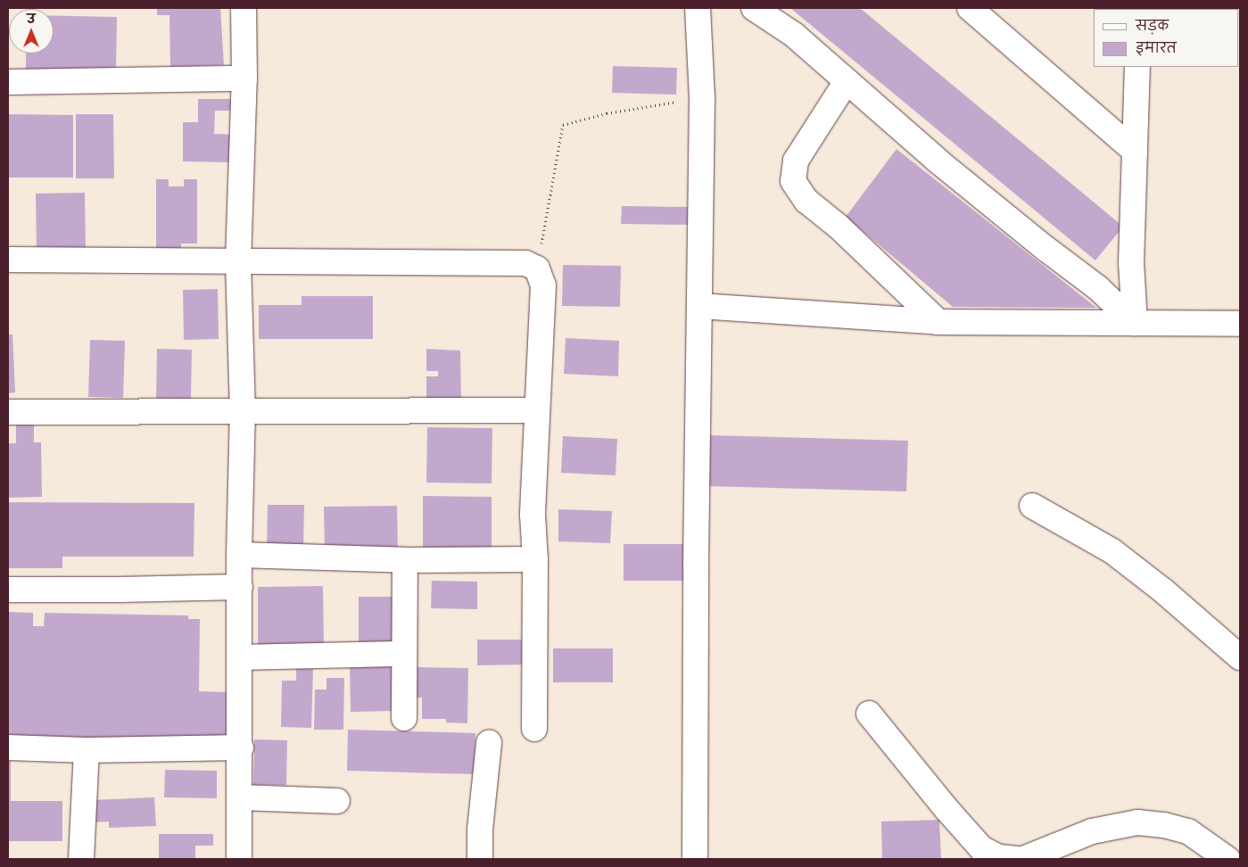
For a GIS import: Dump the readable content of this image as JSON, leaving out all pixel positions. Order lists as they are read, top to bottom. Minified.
{"legend":["सड़क","इमारत"],"north":"top"}
